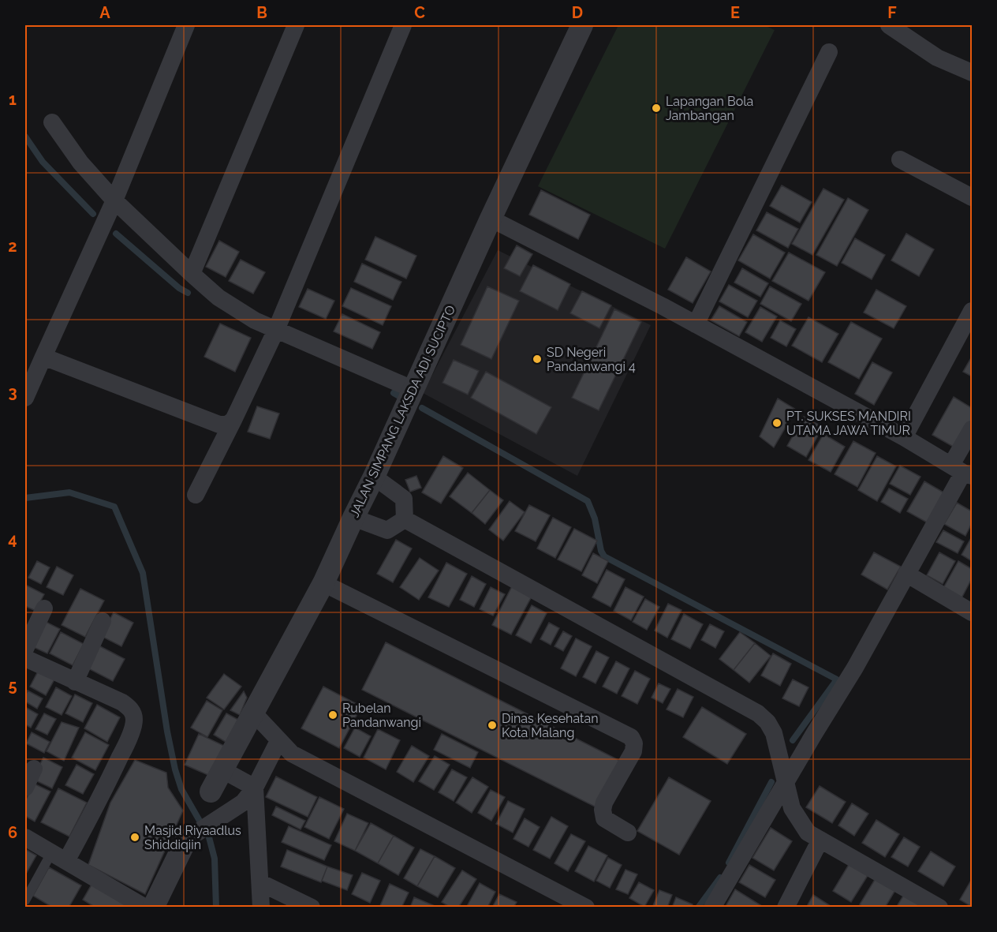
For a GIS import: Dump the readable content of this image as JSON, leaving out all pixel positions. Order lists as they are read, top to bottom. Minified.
{"streets":{"street":["JALAN SIMPANG LAKSDA ADI SUCIPTO"]},"places":["Lapangan Bola Jambangan","SD Negeri Pandanwangi 4","PT. SUKSES MANDIRI UTAMA JAWA TIMUR","Rubelan Pandanwangi","Dinas Kesehatan Kota Malang","Masjid Riyaadlus Shiddiqiin"],"grid":{"columns":["A","B","C","D","E","F"],"rows":["1","2","3","4","5","6"]}}
